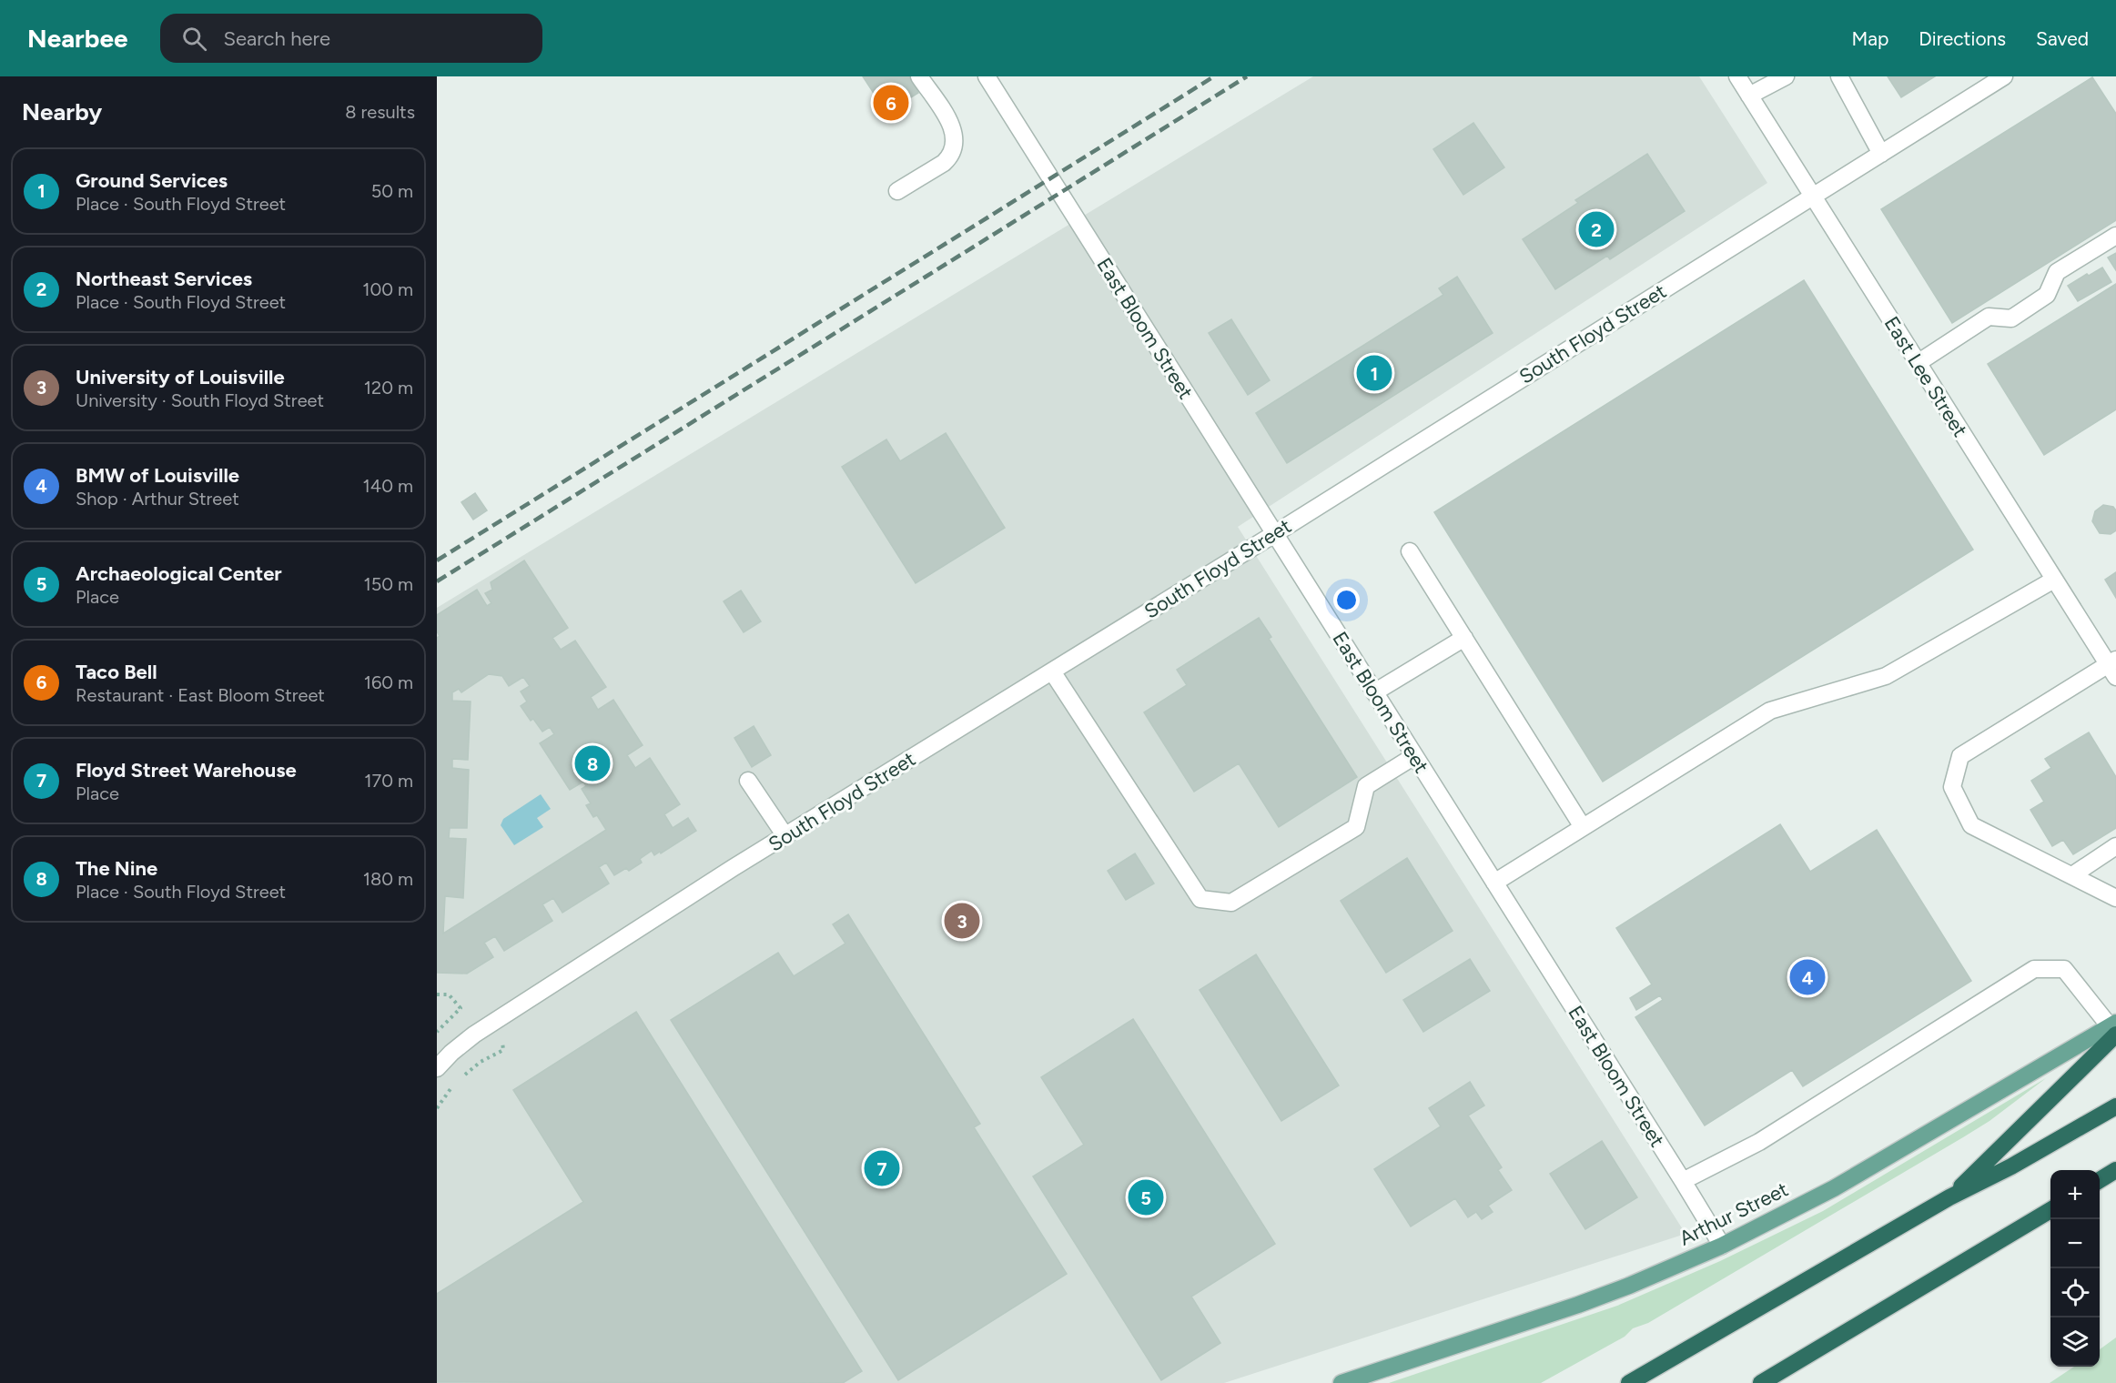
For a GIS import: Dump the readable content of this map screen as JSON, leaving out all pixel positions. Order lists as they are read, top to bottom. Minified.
{"streets":{"main road":["Arthur Street"],"street":["East Bloom Street","South Floyd Street","East Lee Street"]},"crossings":[["East Bloom Street","South Floyd Street"],["East Bloom Street","Arthur Street"],["South Floyd Street","East Lee Street"]],"page":{"header":"Nearbee","search":"Search here","nav":["Map","Directions","Saved"],"heading":["Nearby","8 results"],"pins":["6","2","1","8","3","4","7","5"],"list":[{"mark":"1","name":"Ground Services","note":"Place · South Floyd Street","value":"50 m"},{"mark":"2","name":"Northeast Services","note":"Place · South Floyd Street","value":"100 m"},{"mark":"3","name":"University of Louisville","note":"University · South Floyd Street","value":"120 m"},{"mark":"4","name":"BMW of Louisville","note":"Shop · Arthur Street","value":"140 m"},{"mark":"5","name":"Archaeological Center","note":"Place","value":"150 m"},{"mark":"6","name":"Taco Bell","note":"Restaurant · East Bloom Street","value":"160 m"},{"mark":"7","name":"Floyd Street Warehouse","note":"Place","value":"170 m"},{"mark":"8","name":"The Nine","note":"Place · South Floyd Street","value":"180 m"}],"map_buttons":["+","−"]}}
